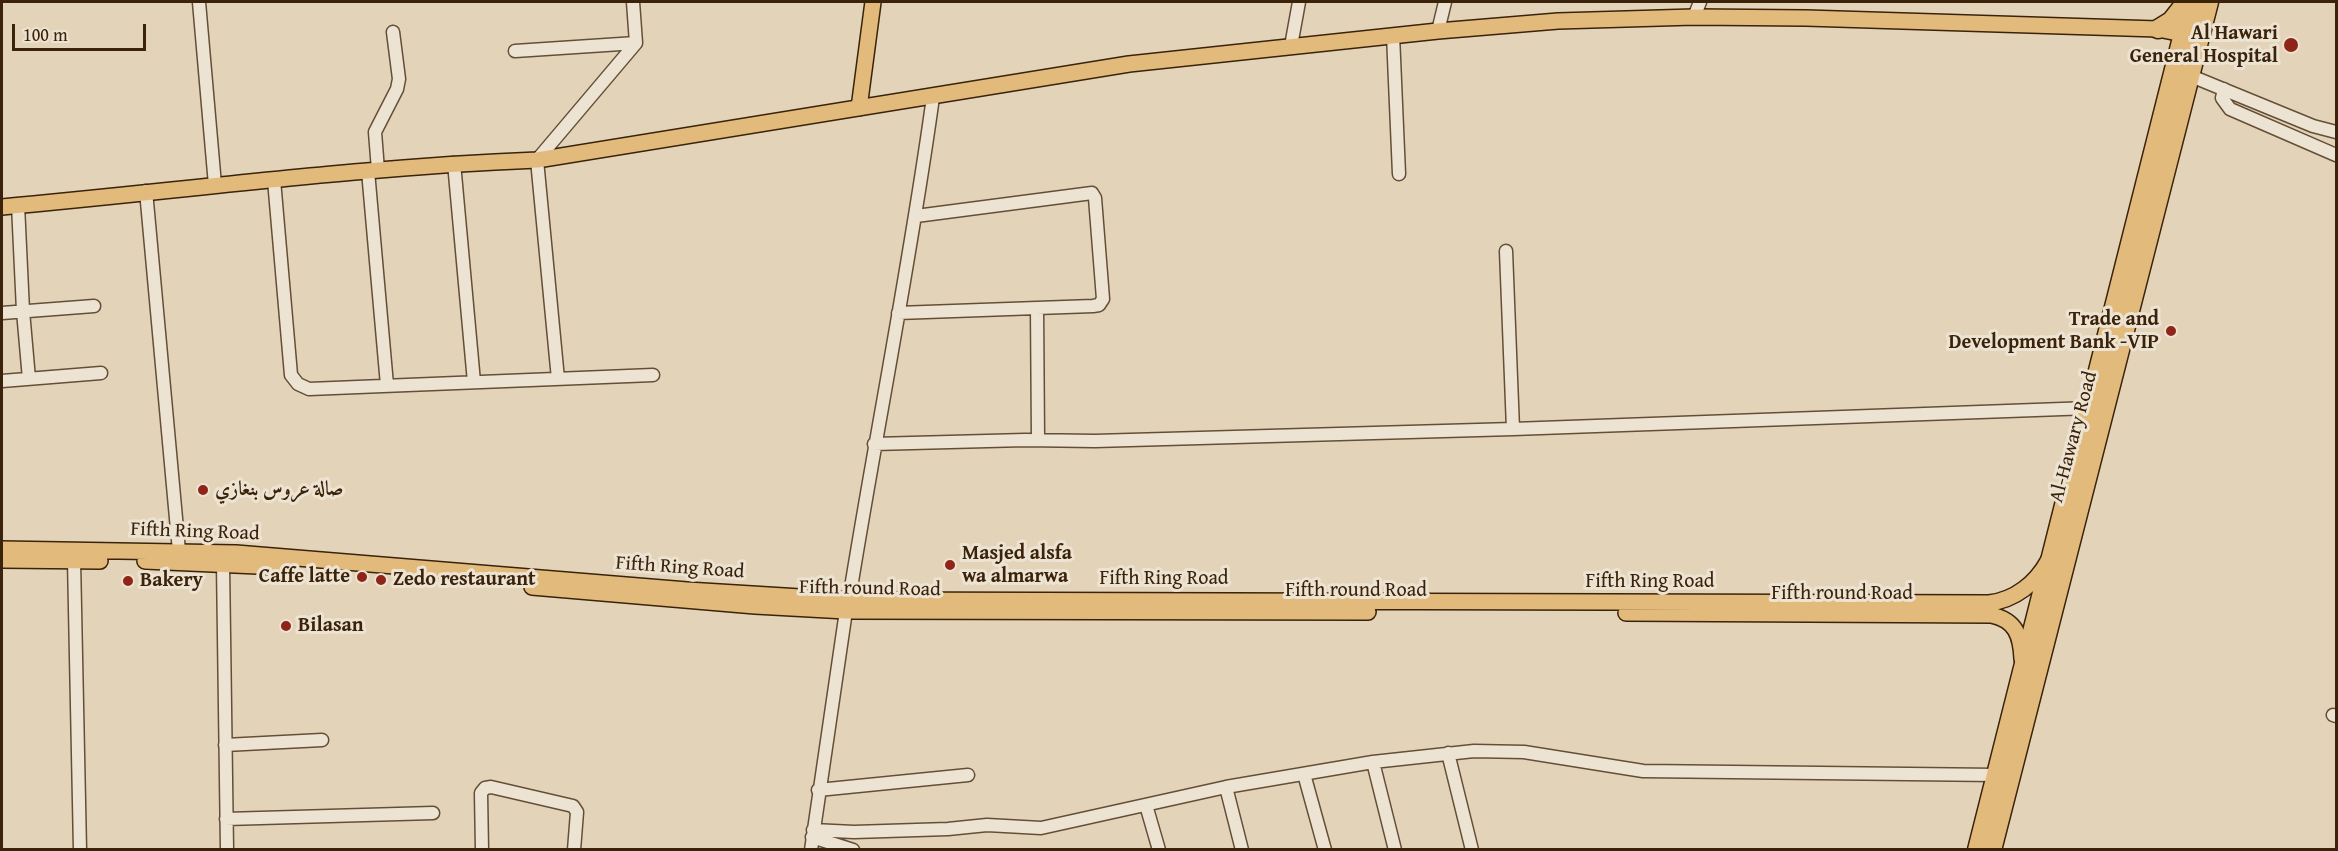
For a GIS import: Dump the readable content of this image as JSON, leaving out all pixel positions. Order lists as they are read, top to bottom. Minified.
{"streets":{"highway":["Al-Hawary Road"],"main road":["Fifth Ring Road","Fifth round Road"]},"crossings":[["Al-Hawary Road","Fifth Ring Road"],["Al-Hawary Road","Fifth round Road"],["Fifth Ring Road","Fifth round Road"]],"places":["Al Hawari General Hospital","Trade and Development Bank -VIP","صالة عروس بنغازي","Masjed alsfa wa almarwa","Caffe latte","Zedo restaurant","Bakery","Bilasan"],"scale_bar":"100 m"}
